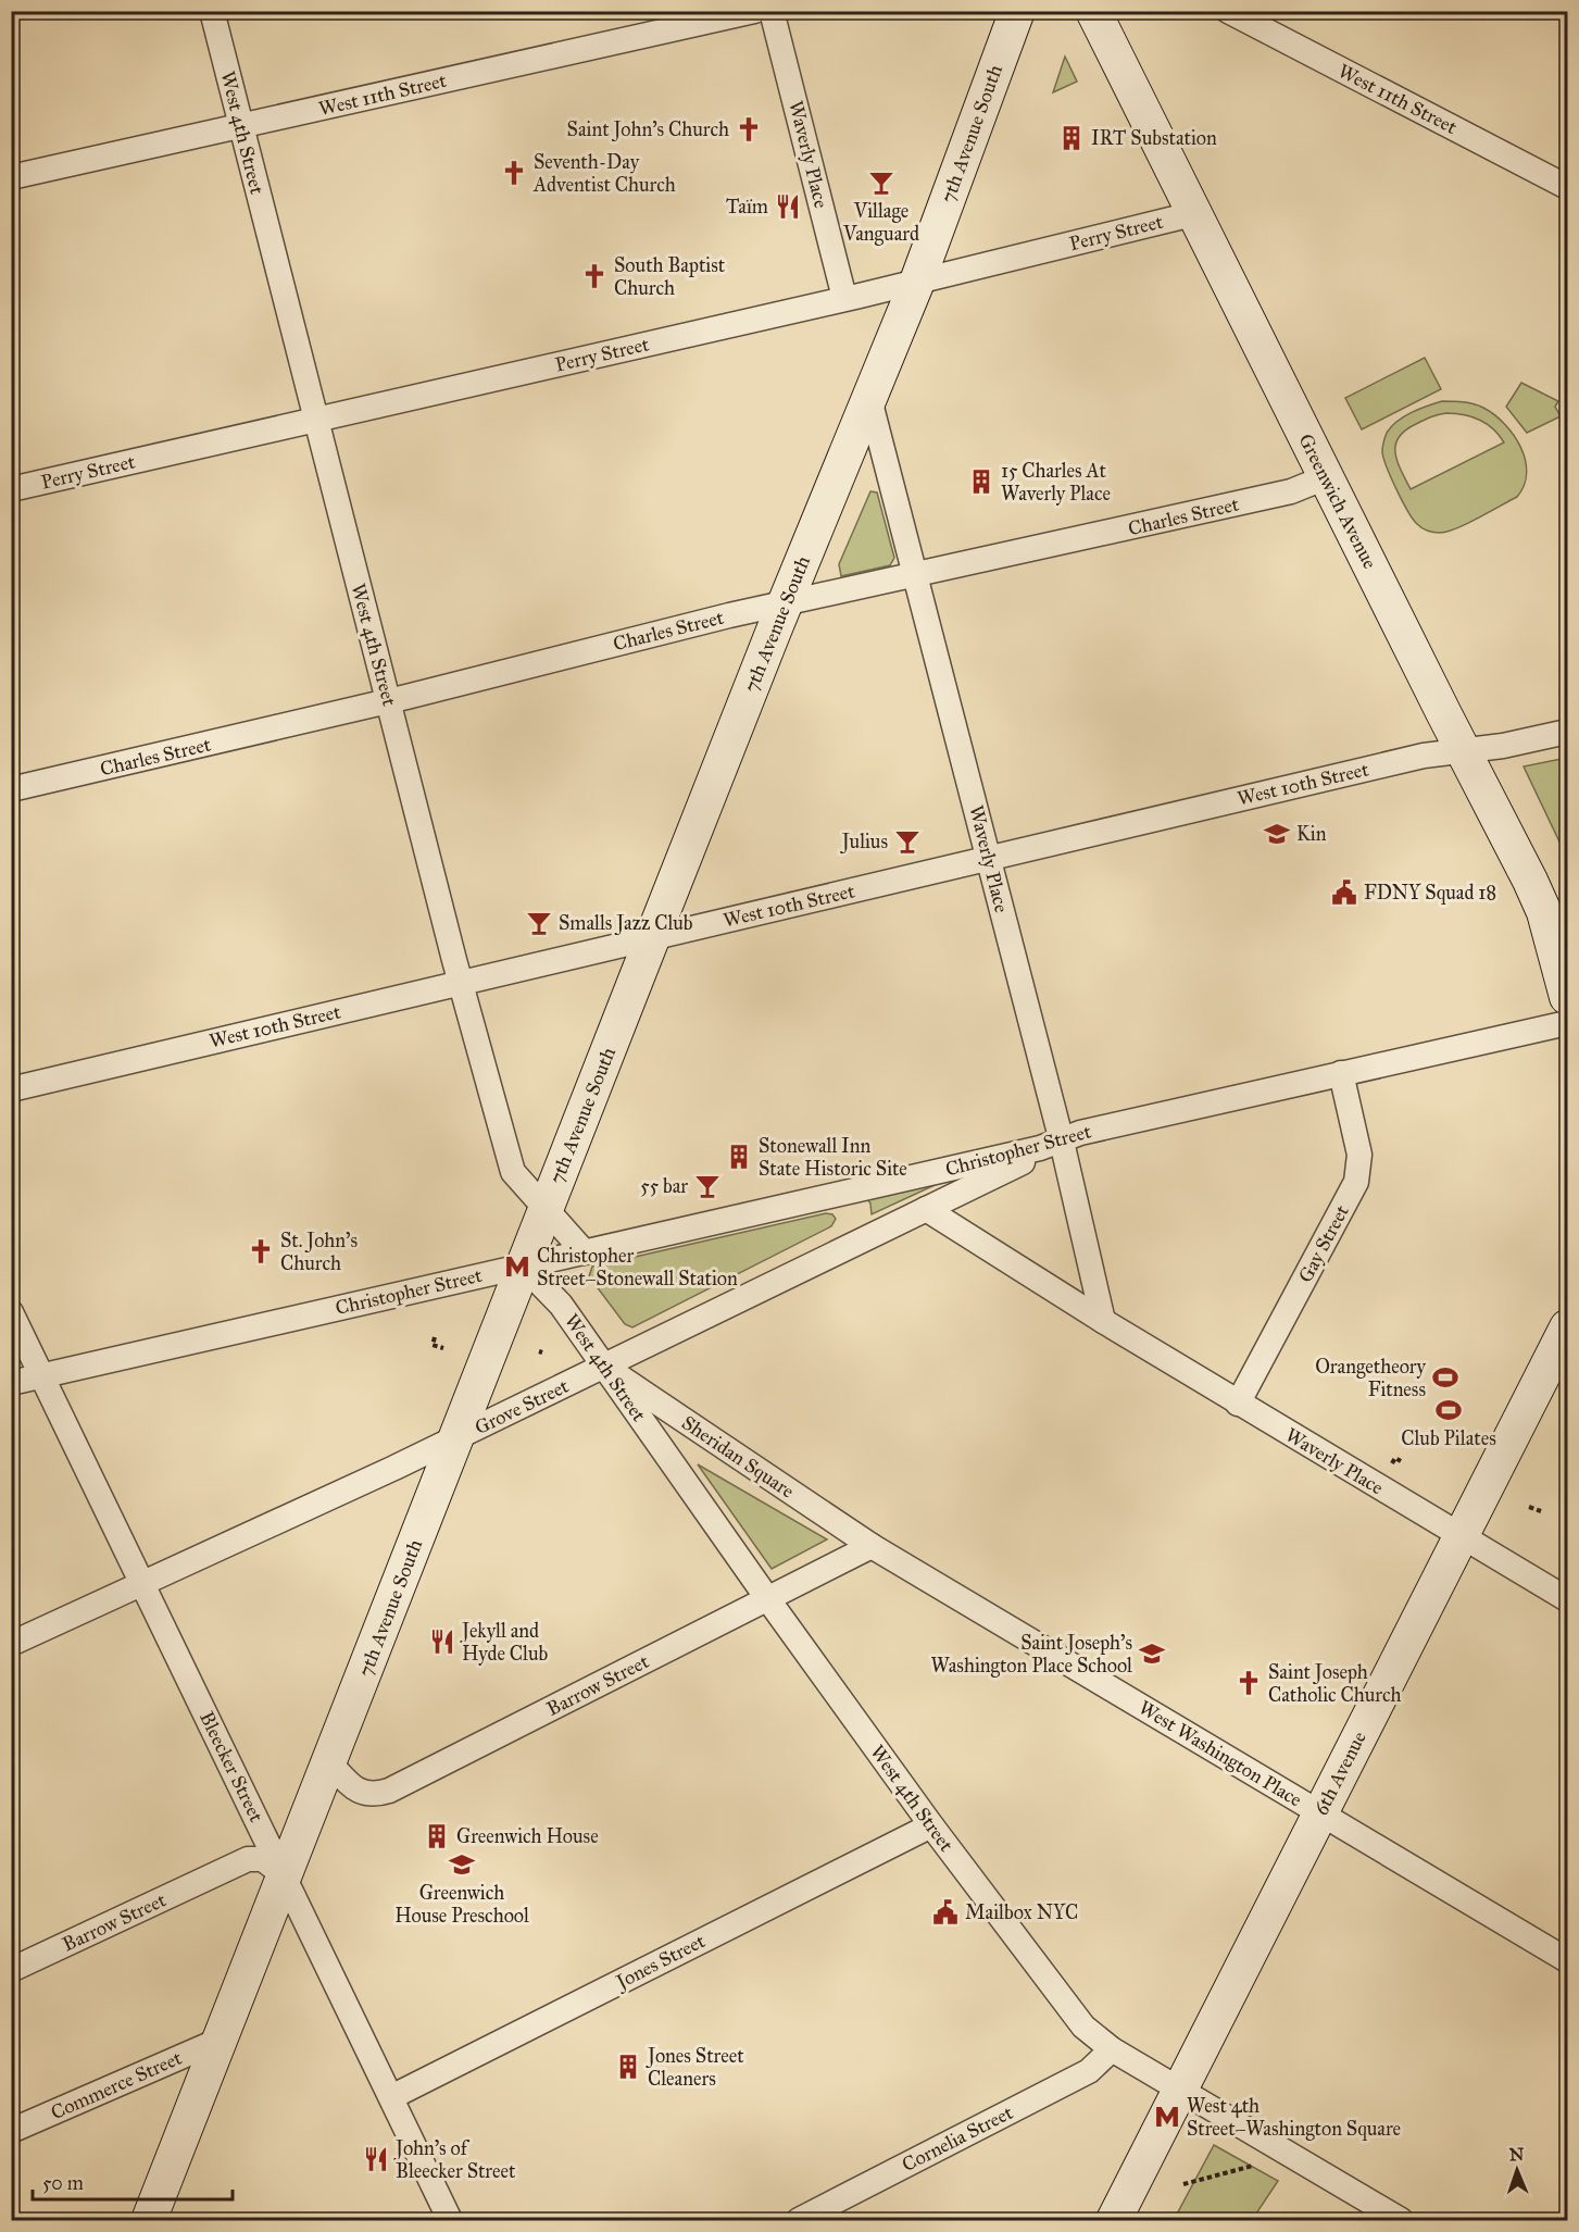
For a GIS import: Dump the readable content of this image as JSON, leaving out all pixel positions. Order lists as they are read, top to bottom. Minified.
{"streets":{"main road":["7th Avenue South","Greenwich Avenue","6th Avenue"],"street":["West 11th Street","West 4th Street","Waverly Place","Perry Street","Charles Street","West 10th Street","Christopher Street","Gay Street","Grove Street","Sheridan Square","Barrow Street","West Washington Place","Bleecker Street","Jones Street","Commerce Street","Cornelia Street"]},"crossings":[["West 11th Street","West 4th Street"],["West 4th Street","7th Avenue South"],["West 4th Street","Perry Street"],["West 4th Street","Charles Street"],["West 4th Street","West 10th Street"],["West 4th Street","Christopher Street"],["West 4th Street","Grove Street"],["West 4th Street","Sheridan Square"],["West 4th Street","Barrow Street"],["West 4th Street","6th Avenue"],["West 4th Street","Jones Street"],["West 4th Street","Cornelia Street"],["7th Avenue South","Waverly Place"],["7th Avenue South","Perry Street"],["7th Avenue South","Charles Street"],["7th Avenue South","West 10th Street"],["7th Avenue South","Christopher Street"],["7th Avenue South","Grove Street"],["7th Avenue South","Barrow Street"],["7th Avenue South","Bleecker Street"],["7th Avenue South","Commerce Street"],["Waverly Place","Perry Street"],["Waverly Place","Charles Street"],["Waverly Place","West 10th Street"],["Waverly Place","Christopher Street"],["Waverly Place","Gay Street"],["Waverly Place","Grove Street"],["Waverly Place","6th Avenue"],["Perry Street","Greenwich Avenue"],["Greenwich Avenue","Charles Street"],["Greenwich Avenue","West 10th Street"],["Christopher Street","Gay Street"],["Christopher Street","Grove Street"],["Christopher Street","Bleecker Street"],["Grove Street","Sheridan Square"],["Grove Street","Bleecker Street"],["Sheridan Square","Barrow Street"],["Sheridan Square","West Washington Place"],["Barrow Street","West Washington Place"],["Barrow Street","Bleecker Street"],["West Washington Place","6th Avenue"],["Bleecker Street","Jones Street"]],"places":{"church":["Saint John's Church","Seventh-Day Adventist Church","South Baptist Church","St. John’s Church","Saint Joseph Catholic Church"],"building":["IRT Substation","15 Charles At Waverly Place","Stonewall Inn State Historic Site","Greenwich House","Jones Street Cleaners"],"bar":["Village Vanguard","Julius","Smalls Jazz Club","55 bar"],"restaurant":["Taïm","Jekyll and Hyde Club","John's of Bleecker Street"],"school or university":["Kin","Saint Joseph's Washington Place School","Greenwich House Preschool"],"public building":["FDNY Squad 18","Mailbox NYC"],"metro station":["Christopher Street–Stonewall Station","West 4th Street–Washington Square"],"sports":["Orangetheory Fitness","Club Pilates"]},"scale_bar":"50 m","north":"top"}
